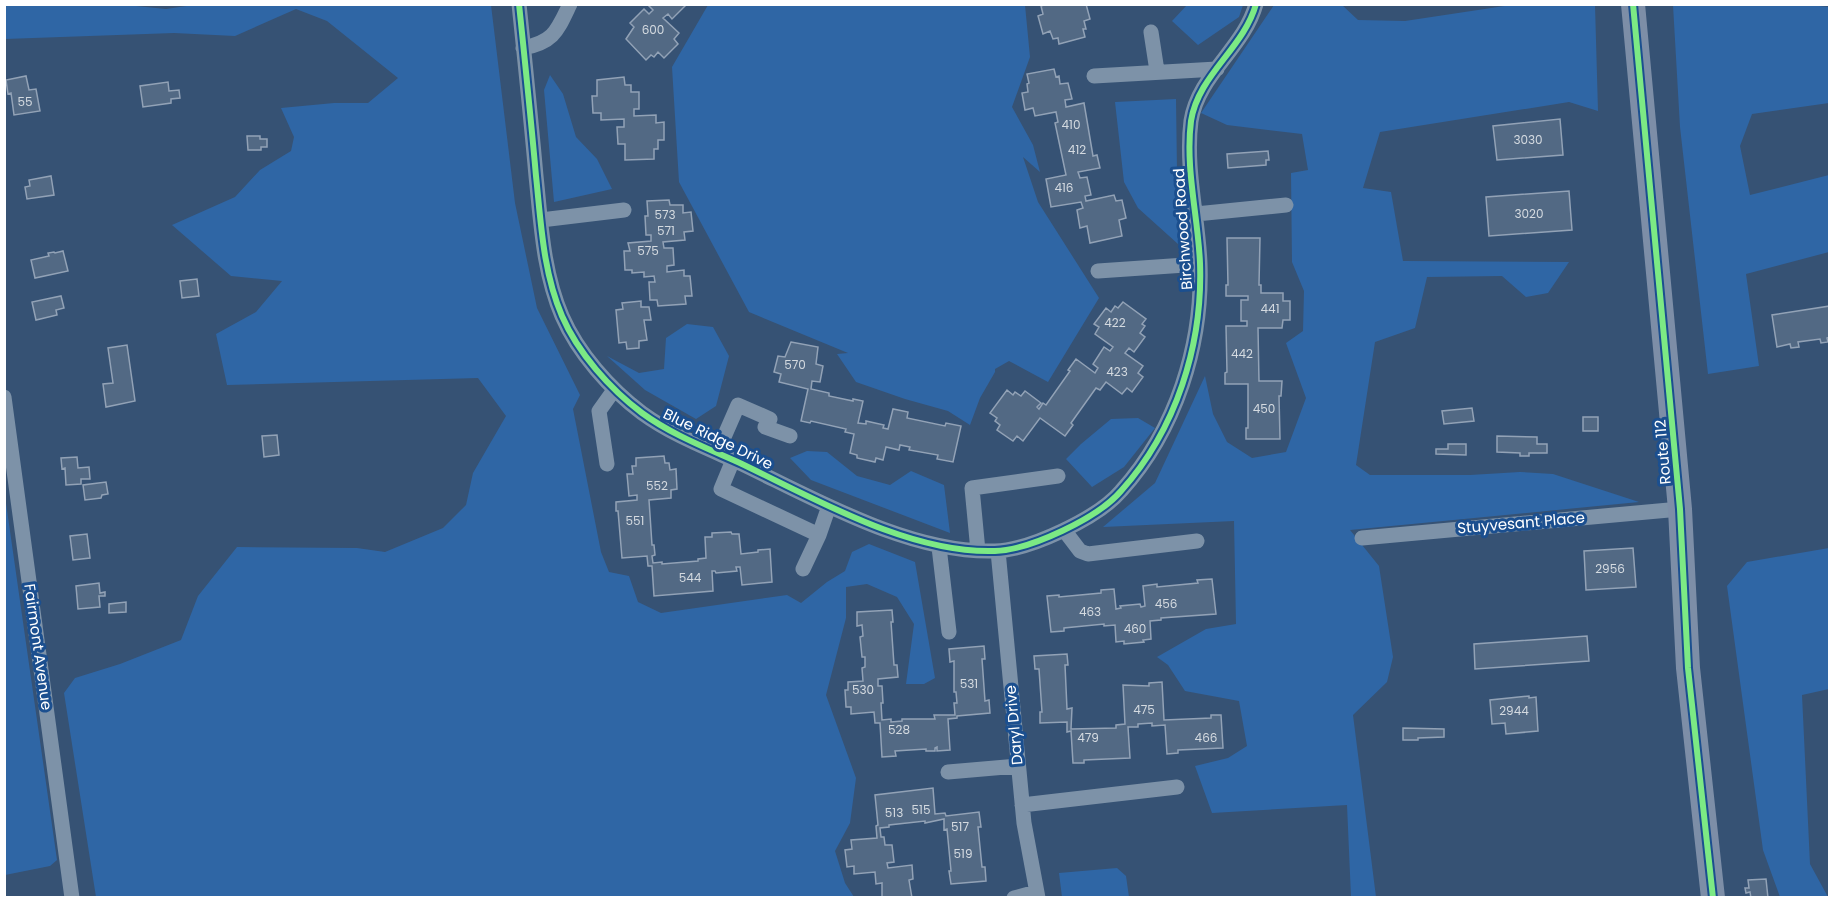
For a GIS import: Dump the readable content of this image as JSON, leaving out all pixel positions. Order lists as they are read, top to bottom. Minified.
{"streets":{"main road":["Route 112"],"street":["Birchwood Road","Blue Ridge Drive","Stuyvesant Place","Fairmont Avenue","Daryl Drive"]},"crossings":[["Birchwood Road","Blue Ridge Drive"],["Birchwood Road","Daryl Drive"],["Blue Ridge Drive","Daryl Drive"],["Route 112","Stuyvesant Place"]],"house_numbers":["600","55","410","3030","412","416","3020","573","571","575","441","422","442","570","423","450","552","551","2956","544","456","463","460","531","530","475","2944","528","479","466","515","513","517","519"]}
